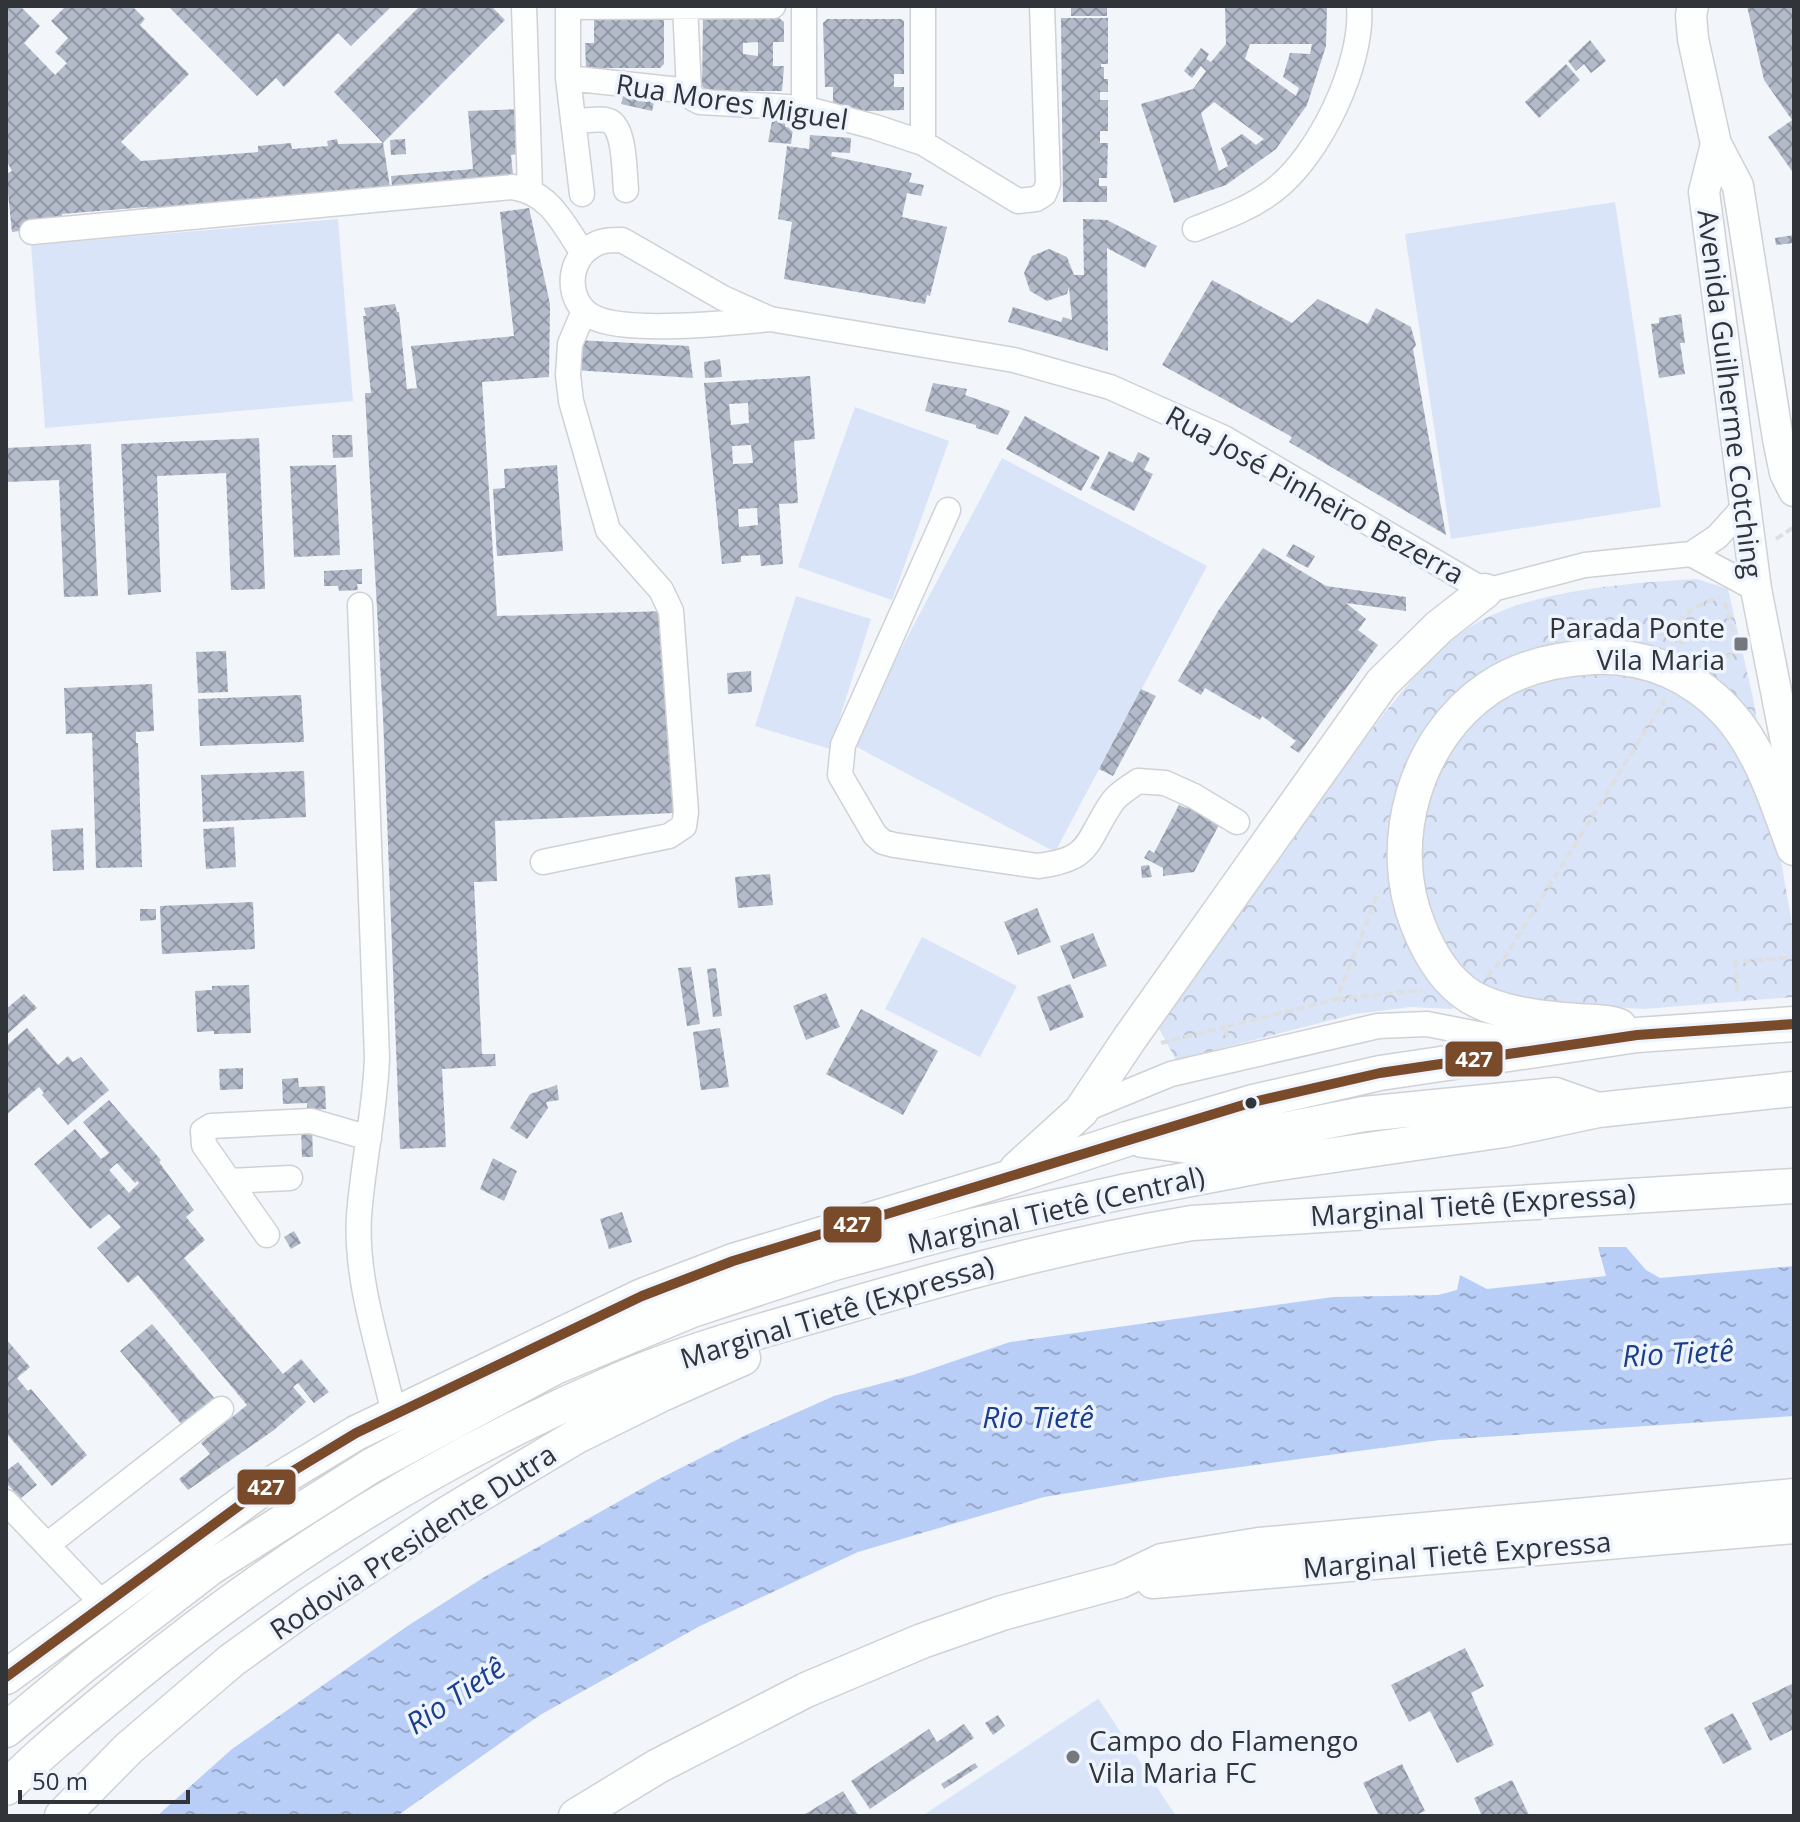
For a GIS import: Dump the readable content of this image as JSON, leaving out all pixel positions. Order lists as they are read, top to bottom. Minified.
{"streets":{"highway":["Marginal Tietê (Expressa)","Marginal Tietê (Central)","Rodovia Presidente Dutra","Marginal Tietê Expressa"],"main road":["Avenida Guilherme Cotching"],"street":["Rua Mores Miguel","Rua José Pinheiro Bezerra"]},"crossings":[["Marginal Tietê (Expressa)","Rodovia Presidente Dutra"]],"water":["Rio Tietê"],"places":{"transit":["Parada Ponte Vila Maria"],"other":["Campo do Flamengo Vila Maria FC"]},"lines":["transit line 427"],"scale_bar":"50 m"}
